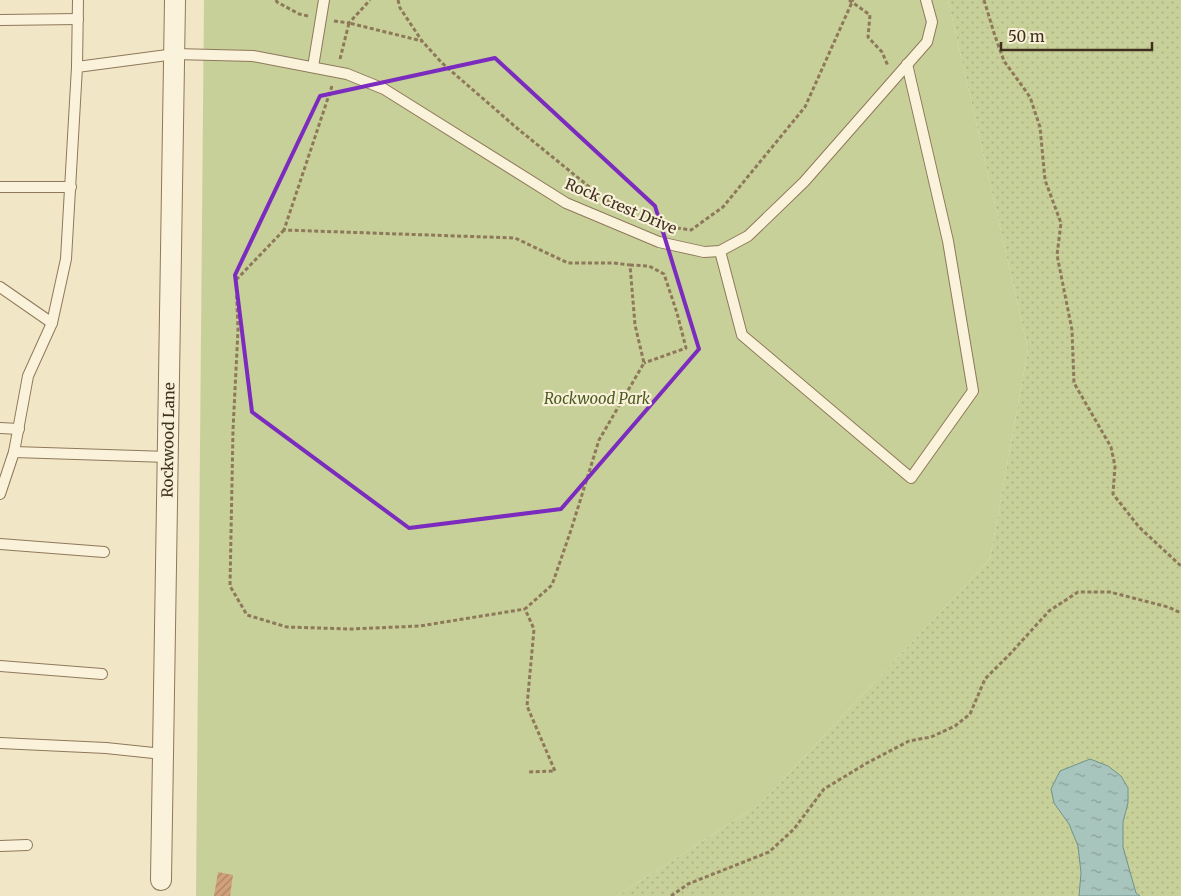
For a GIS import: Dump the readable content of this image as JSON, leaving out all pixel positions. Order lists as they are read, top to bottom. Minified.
{"streets":{"street":["Rockwood Lane"],"lane":["Rock Crest Drive"]},"crossings":[["Rock Crest Drive","Rockwood Lane"]],"parks":["Rockwood Park"],"scale_bar":"50 m"}
